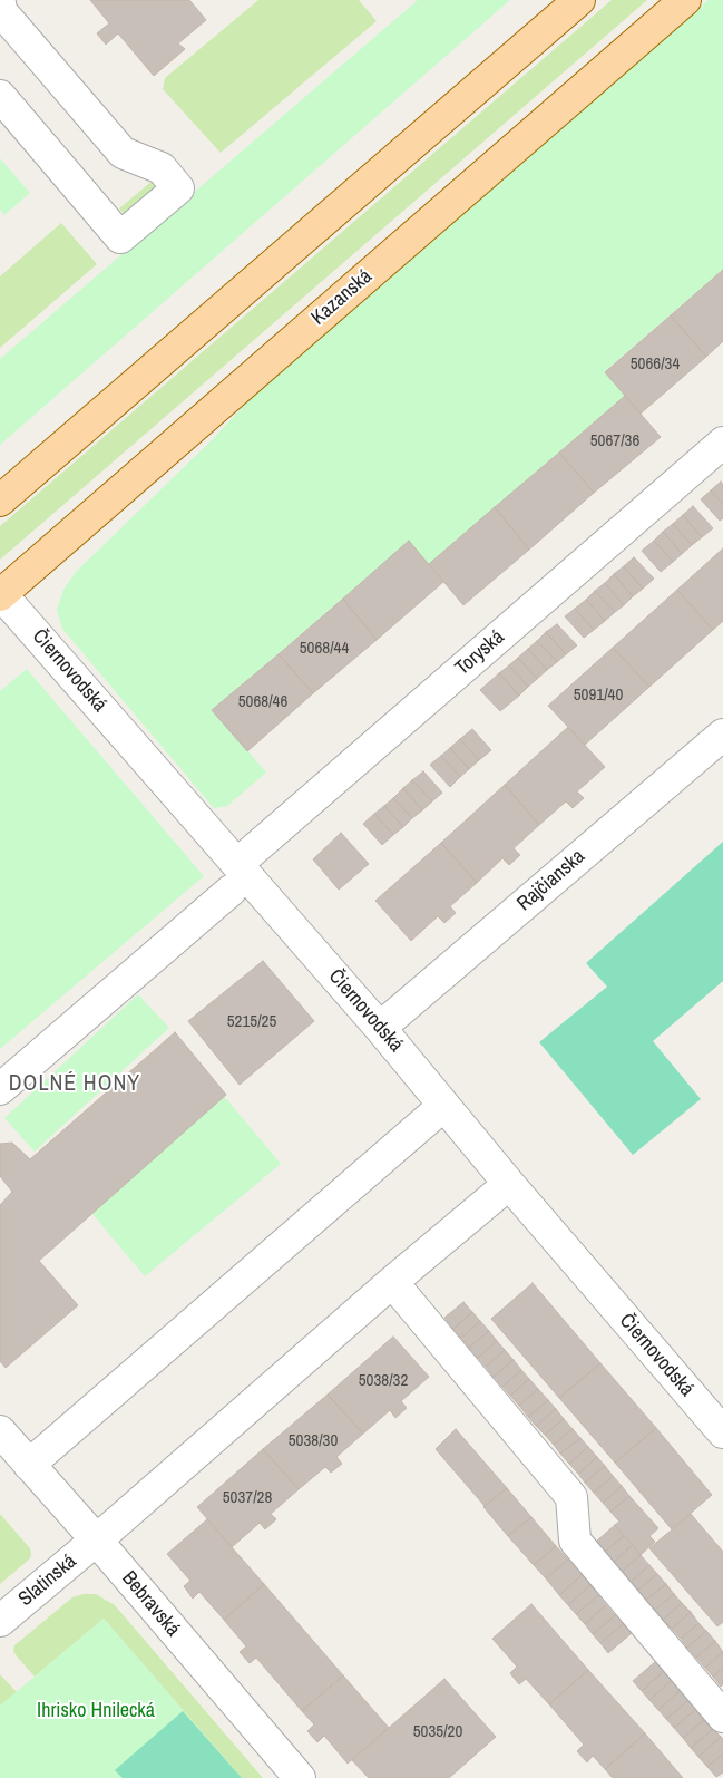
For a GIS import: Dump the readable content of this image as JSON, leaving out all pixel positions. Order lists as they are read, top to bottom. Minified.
{"streets":{"main road":["Kazanská"],"street":["Toryská","Čiernovodská","Rajčianska","Slatinská","Bebravská"]},"crossings":[["Kazanská","Čiernovodská"],["Toryská","Čiernovodská"],["Čiernovodská","Rajčianska"],["Čiernovodská","Slatinská"],["Slatinská","Bebravská"]],"districts":["DOLNÉ HONY"],"parks":["Ihrisko Hnilecká"],"house_numbers":["5066/34","5067/36","5068/44","5091/40","5068/46","5215/25","5038/32","5038/30","5037/28","5035/20"]}
